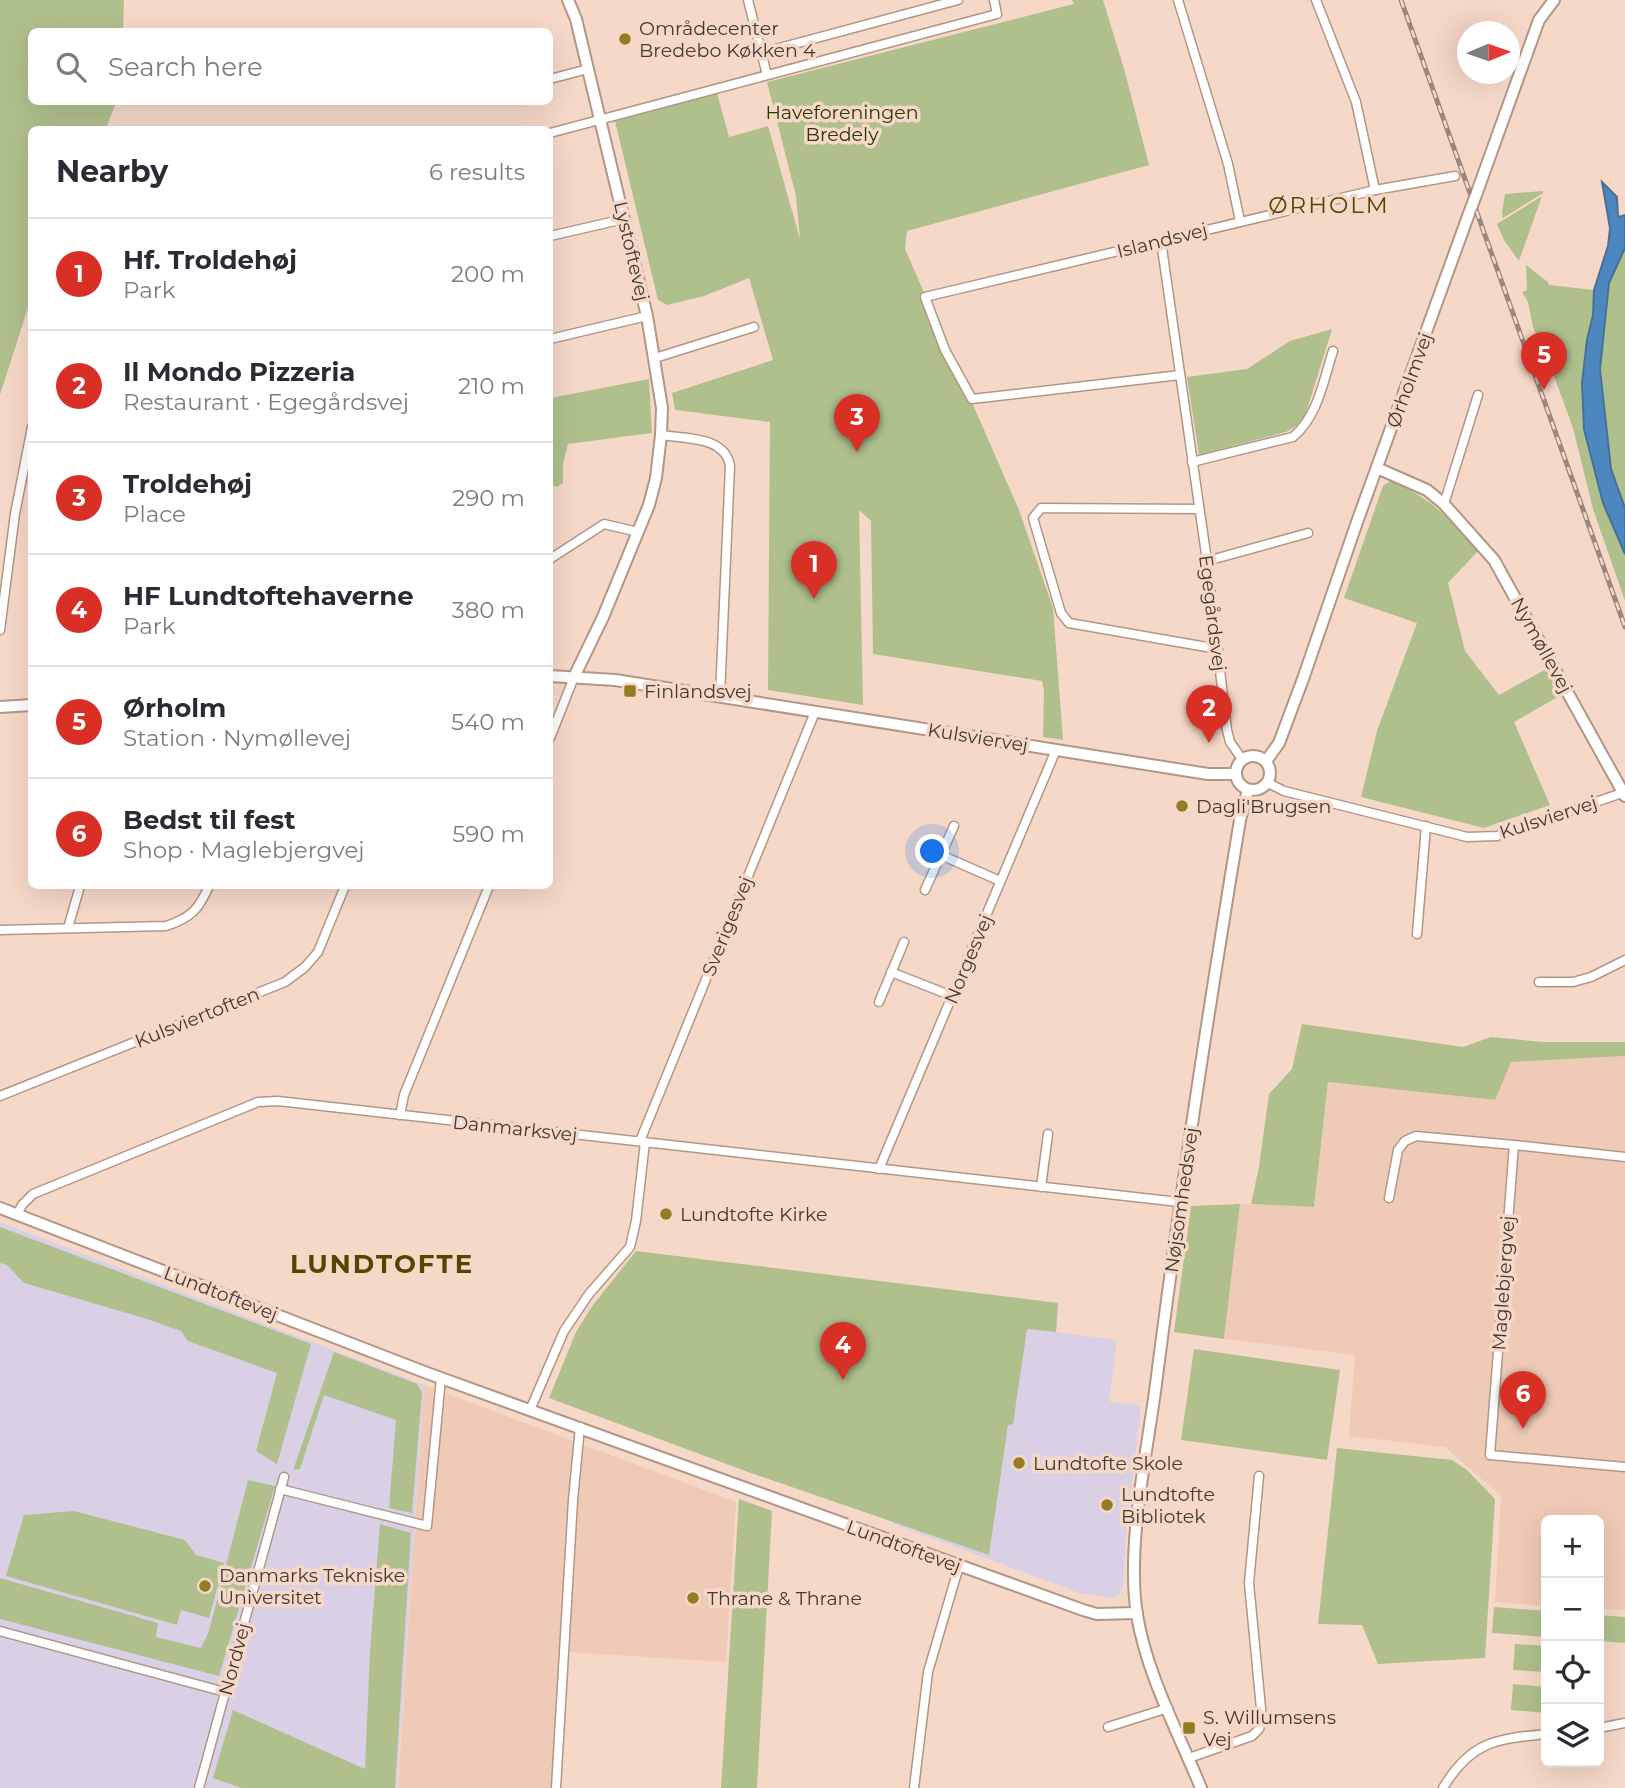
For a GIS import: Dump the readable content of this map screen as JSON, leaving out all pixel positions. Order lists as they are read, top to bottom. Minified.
{"streets":{"street":["Islandsvej","Lystoftevej","Ørholmvej","Egegårdsvej","Nymøllevej","Kulsviervej","Sverigesvej","Norgesvej","Kulsviertoften","Danmarksvej","Nøjsomhedsvej","Maglebjergvej","Lundtoftevej","Nordvej"]},"crossings":[["Islandsvej","Egegårdsvej"],["Lystoftevej","Kulsviervej"],["Ørholmvej","Egegårdsvej"],["Ørholmvej","Nymøllevej"],["Ørholmvej","Kulsviervej"],["Ørholmvej","Nøjsomhedsvej"],["Egegårdsvej","Kulsviervej"],["Egegårdsvej","Nøjsomhedsvej"],["Nymøllevej","Kulsviervej"],["Kulsviervej","Sverigesvej"],["Kulsviervej","Norgesvej"],["Kulsviervej","Nøjsomhedsvej"],["Sverigesvej","Danmarksvej"],["Sverigesvej","Lundtoftevej"],["Norgesvej","Danmarksvej"],["Danmarksvej","Nøjsomhedsvej"],["Danmarksvej","Lundtoftevej"],["Nøjsomhedsvej","Lundtoftevej"]],"districts":["ØRHOLM","LUNDTOFTE"],"parks":["Haveforeningen Bredely"],"places":{"other":["Områdecenter Bredebo Køkken 4","Dagli'Brugsen","Lundtofte Kirke","Lundtofte Skole","Lundtofte Bibliotek","Danmarks Tekniske Universitet","Thrane & Thrane"],"transit":["Finlandsvej","S. Willumsens Vej"]},"north":"right","page":{"search":"Search here","heading":["Nearby","6 results"],"list":[{"mark":"1","name":"Hf. Troldehøj","note":"Park","value":"200 m"},{"mark":"2","name":"Il Mondo Pizzeria","note":"Restaurant · Egegårdsvej","value":"210 m"},{"mark":"3","name":"Troldehøj","note":"Place","value":"290 m"},{"mark":"4","name":"HF Lundtoftehaverne","note":"Park","value":"380 m"},{"mark":"5","name":"Ørholm","note":"Station · Nymøllevej","value":"540 m"},{"mark":"6","name":"Bedst til fest","note":"Shop · Maglebjergvej","value":"590 m"}],"pins":["5","3","1","2","4","6"],"map_buttons":["+","−"]}}
